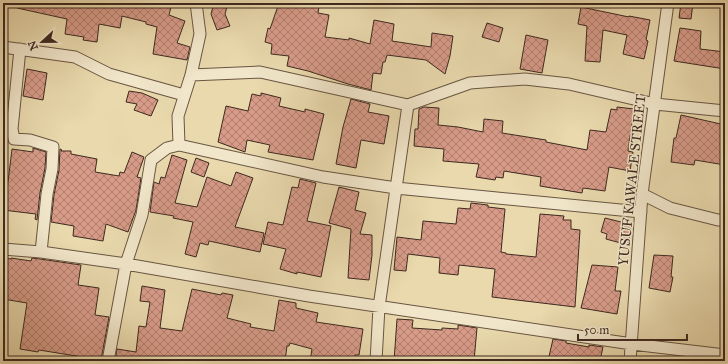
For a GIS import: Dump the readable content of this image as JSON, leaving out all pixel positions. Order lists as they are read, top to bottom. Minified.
{"streets":{"street":["YUSUF KAWALE STREET"]},"scale_bar":"50 m","north":"left"}
